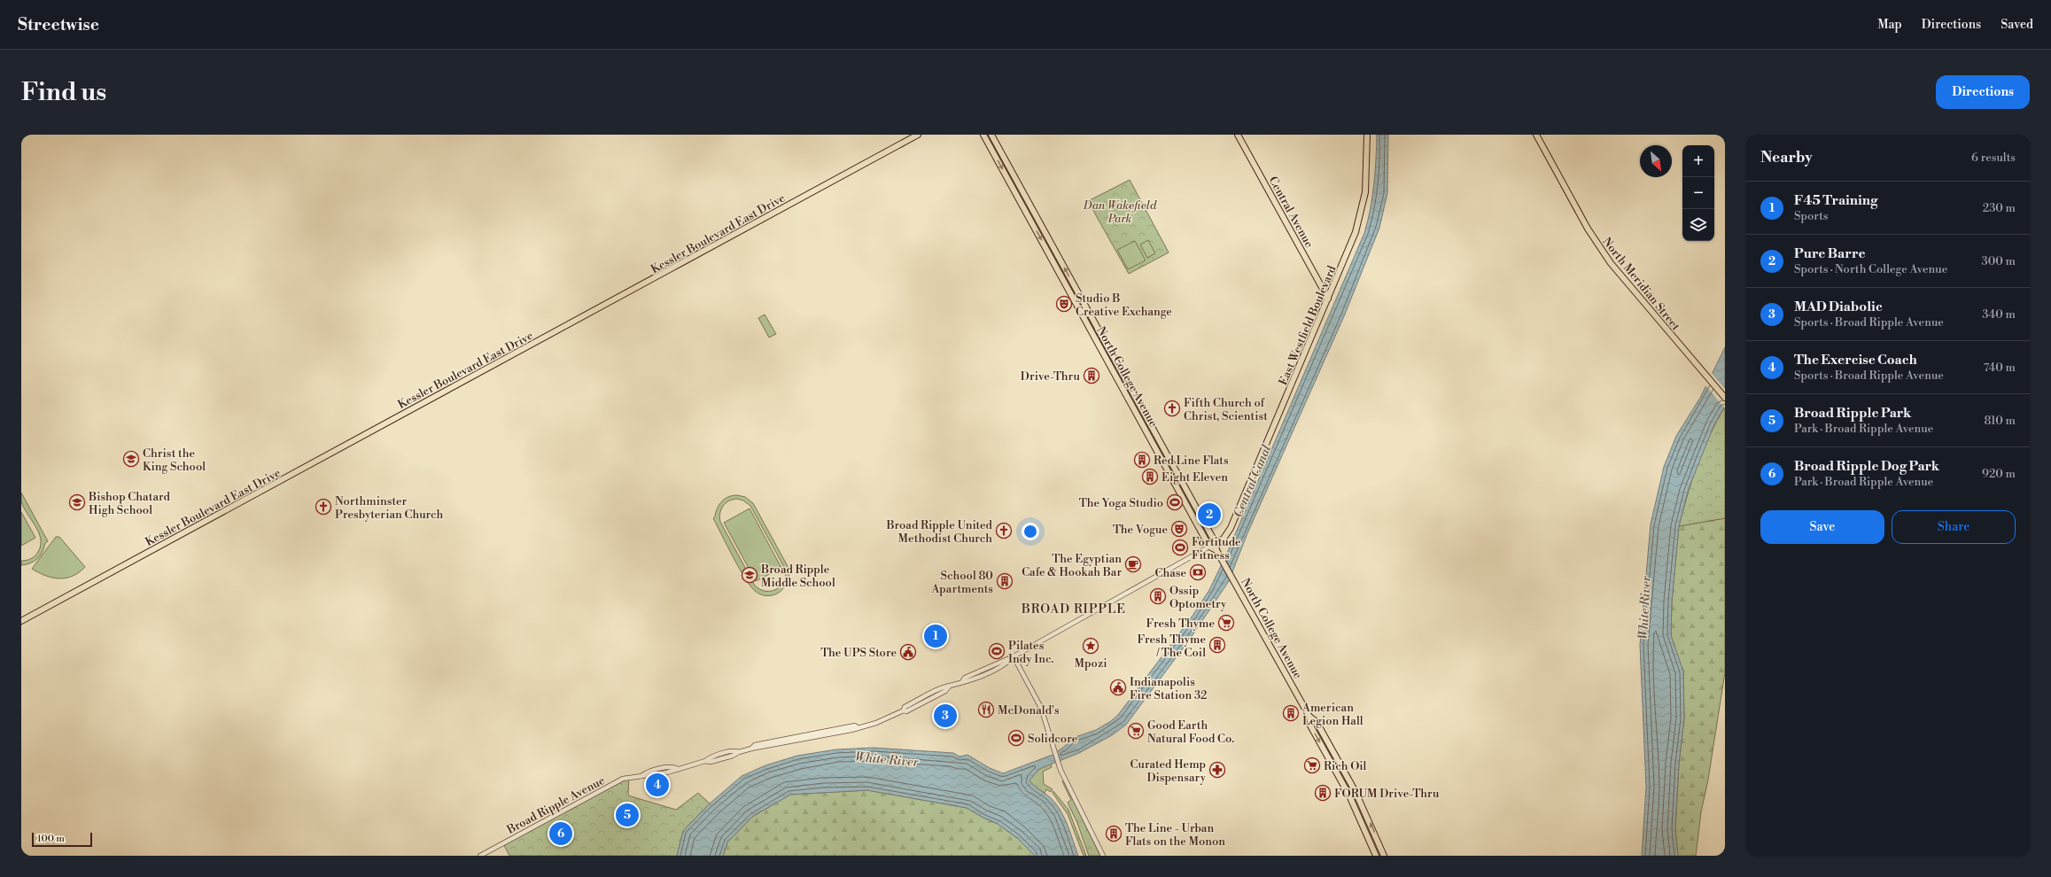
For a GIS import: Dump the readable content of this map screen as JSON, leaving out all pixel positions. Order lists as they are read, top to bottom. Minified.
{"streets":{"main road":["Central Avenue","Kessler Boulevard East Drive","North Meridian Street","East Westfield Boulevard","North College Avenue"],"street":["Broad Ripple Avenue"]},"crossings":[["Central Avenue","East Westfield Boulevard"],["East Westfield Boulevard","North College Avenue"],["East Westfield Boulevard","Broad Ripple Avenue"],["North College Avenue","Broad Ripple Avenue"]],"districts":["BROAD RIPPLE"],"water":["Central Canal","White River"],"parks":["Dan Wakefield Park"],"places":{"theatre":["Studio B Creative Exchange","The Vogue"],"building":["Drive-Thru","Red Line Flats","Eight Eleven","School 80 Apartments","Ossip Optometry","Fresh Thyme / The Coil","American Legion Hall","FORUM Drive-Thru","The Line - Urban Flats on the Monon"],"church":["Fifth Church of Christ, Scientist","Northminster Presbyterian Church","Broad Ripple United Methodist Church"],"school or university":["Christ the King School","Bishop Chatard High School","Broad Ripple Middle School"],"sports":["The Yoga Studio","Fortitude Fitness","Pilates Indy Inc.","Solidcore"],"cafe":["The Egyptian Cafe & Hookah Bar"],"bank":["Chase"],"supermarket":["Fresh Thyme","Good Earth Natural Food Co.","Rich Oil"],"place":["Mpozi"],"public building":["The UPS Store","Indianapolis Fire Station 32"],"restaurant":["McDonald's"],"pharmacy":["Curated Hemp Dispensary"]},"scale_bar":"100 m","north":"bottom right","page":{"header":"Streetwise","nav":["Map","Directions","Saved"],"buttons":["Directions",["Save","Share"]],"title":"Find us","heading":["Nearby","6 results"],"map_buttons":["+","−"],"list":[{"mark":"1","name":"F45 Training","note":"Sports","value":"230 m"},{"mark":"2","name":"Pure Barre","note":"Sports · North College Avenue","value":"300 m"},{"mark":"3","name":"MAD Diabolic","note":"Sports · Broad Ripple Avenue","value":"340 m"},{"mark":"4","name":"The Exercise Coach","note":"Sports · Broad Ripple Avenue","value":"740 m"},{"mark":"5","name":"Broad Ripple Park","note":"Park · Broad Ripple Avenue","value":"810 m"},{"mark":"6","name":"Broad Ripple Dog Park","note":"Park · Broad Ripple Avenue","value":"920 m"}],"pins":["2","1","3","4","5","6"],"scale":"100 m"}}
